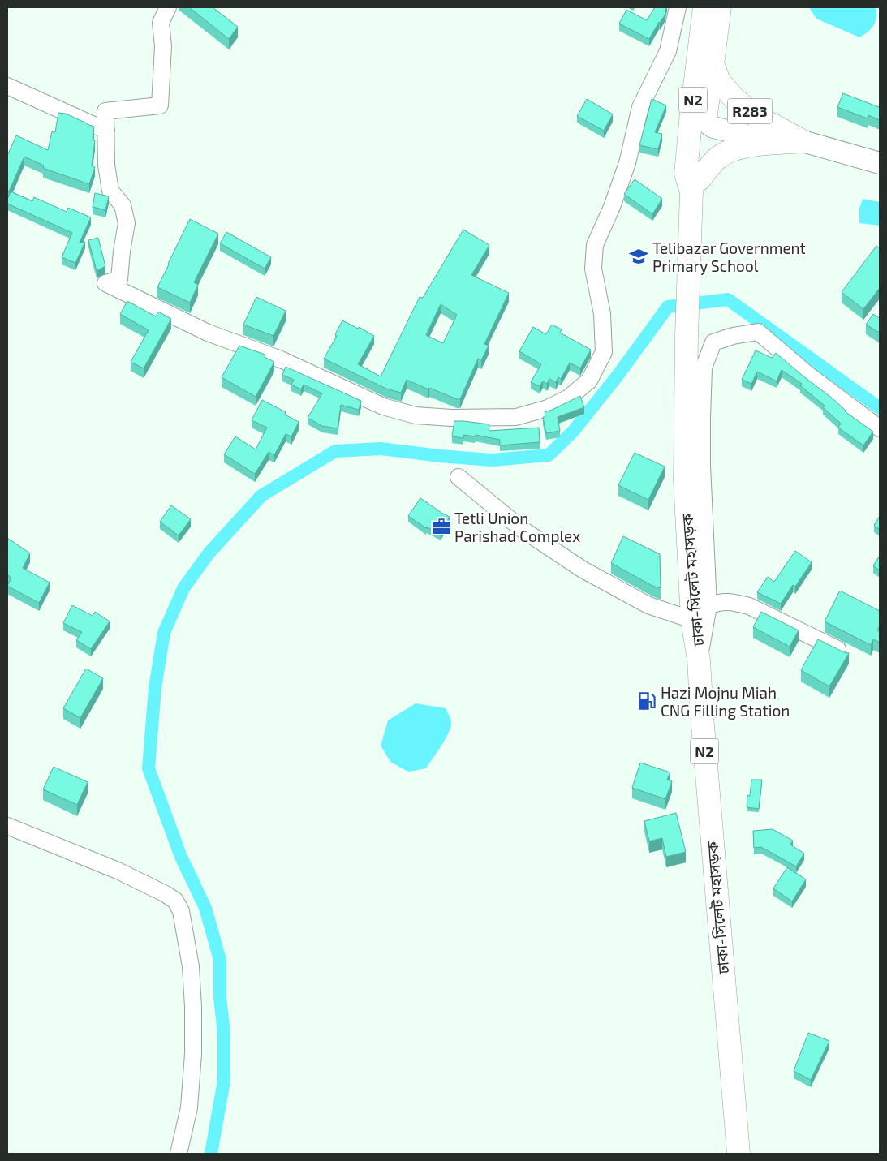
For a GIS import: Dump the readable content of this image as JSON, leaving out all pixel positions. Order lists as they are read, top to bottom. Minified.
{"streets":{"highway":["N2","R283","ঢাকা-সিলেট মহাসড়ক"]},"crossings":[["N2","R283"],["N2","ঢাকা-সিলেট মহাসড়ক"],["R283","ঢাকা-সিলেট মহাসড়ক"]],"places":{"school or university":["Telibazar Government Primary School"],"office":["Tetli Union Parishad Complex"],"fuel station":["Hazi Mojnu Miah CNG Filling Station"]}}
